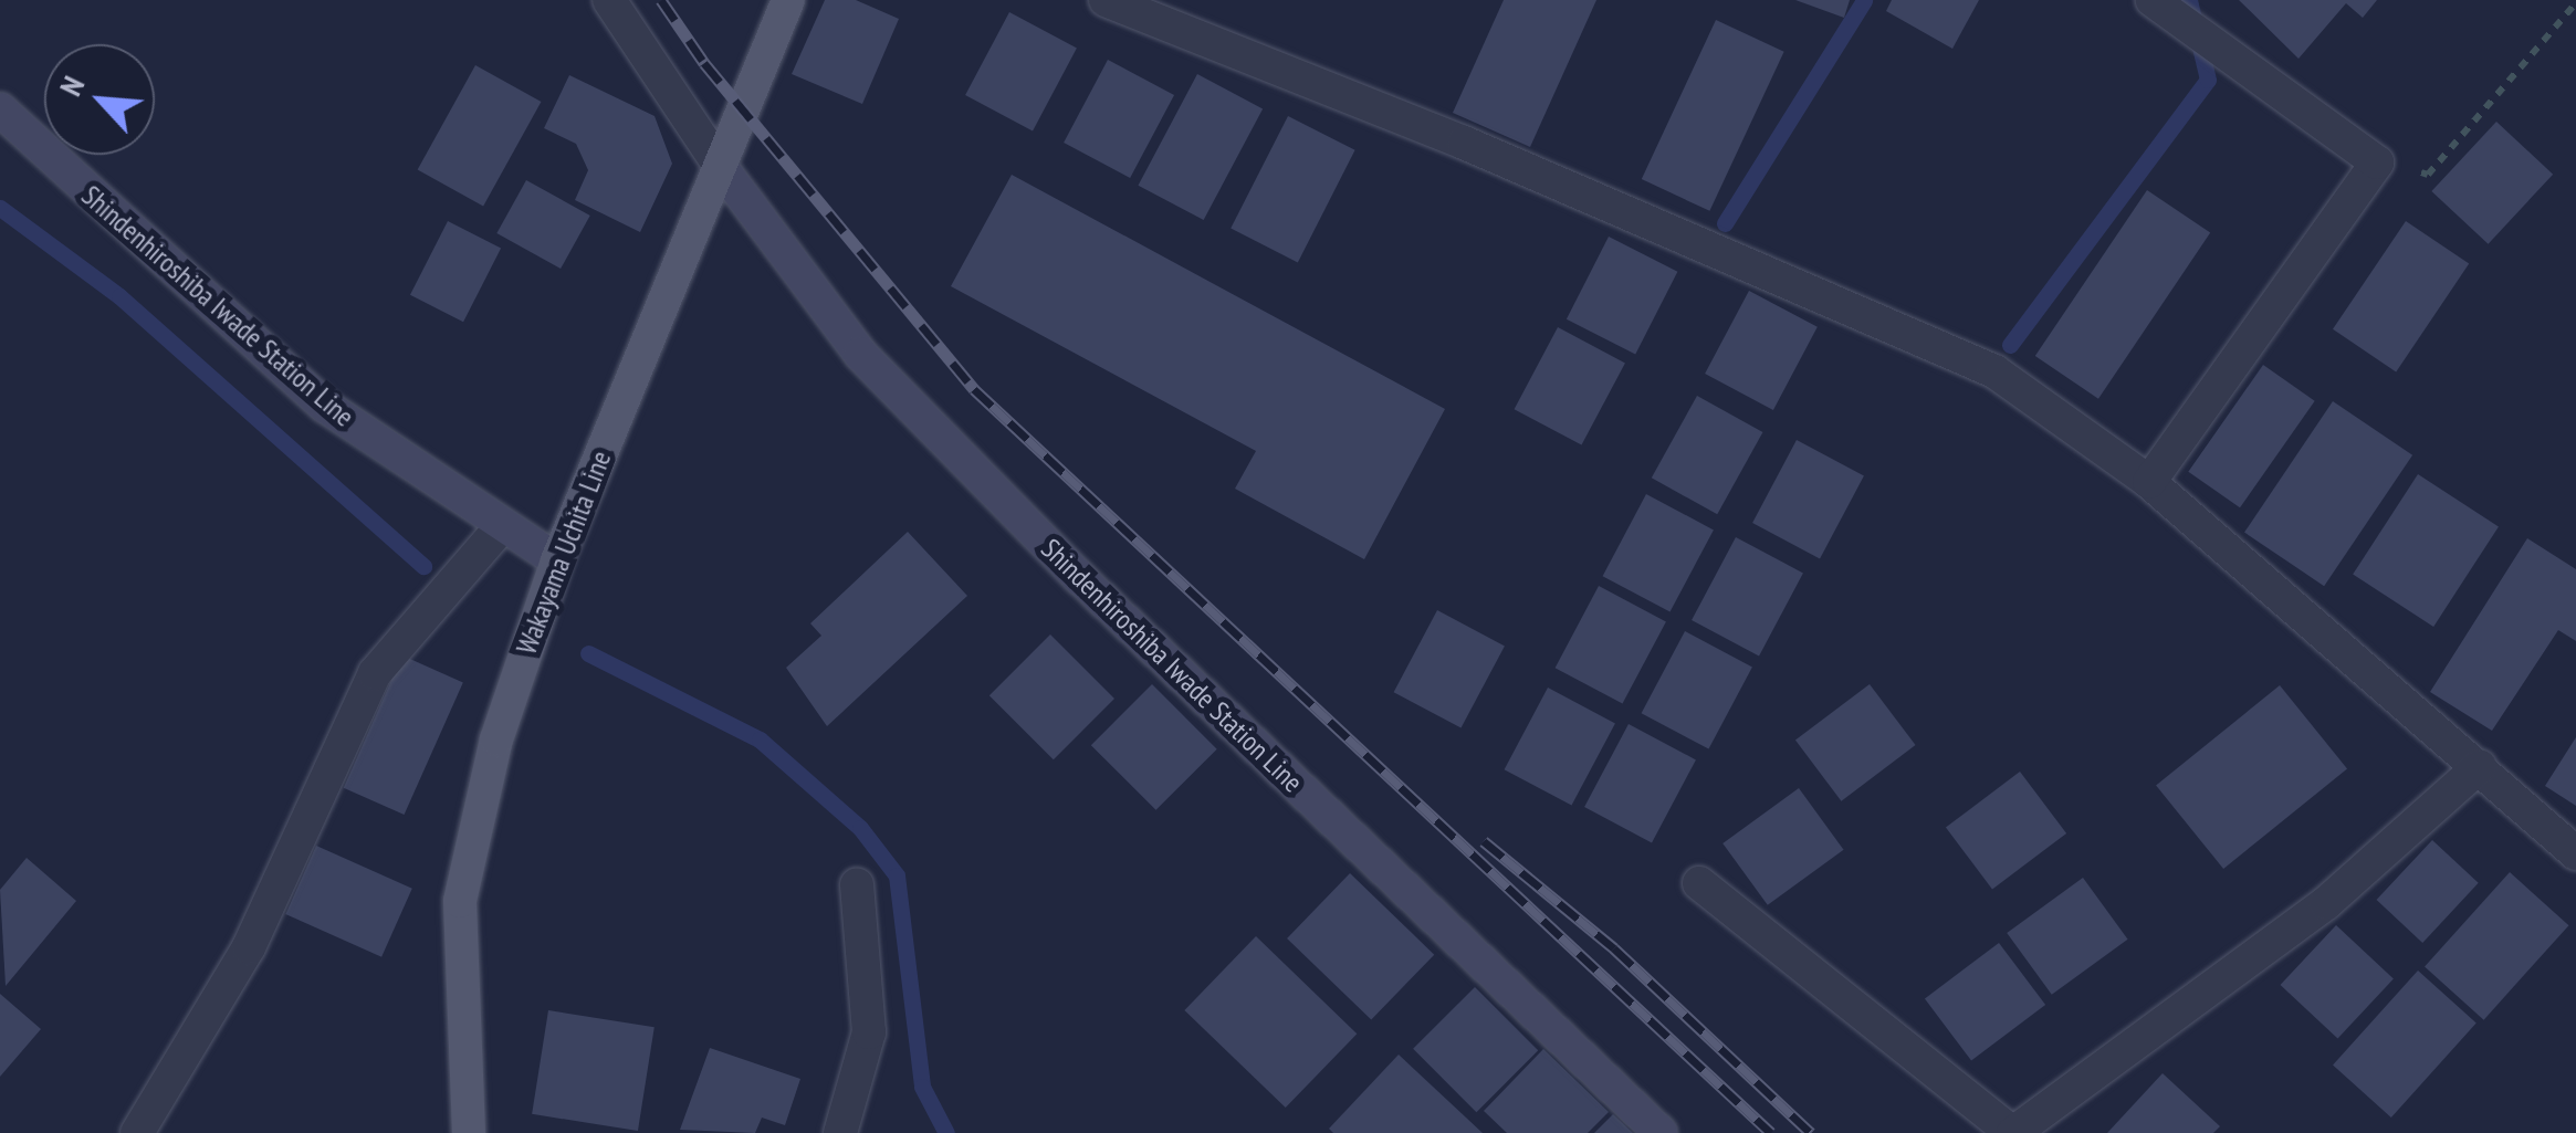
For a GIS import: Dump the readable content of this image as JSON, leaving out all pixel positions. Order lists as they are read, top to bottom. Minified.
{"streets":{"main road":["Shindenhiroshiba Iwade Station Line","Wakayama Uchita Line"]},"crossings":[["Shindenhiroshiba Iwade Station Line","Wakayama Uchita Line"]],"north":"top left"}
